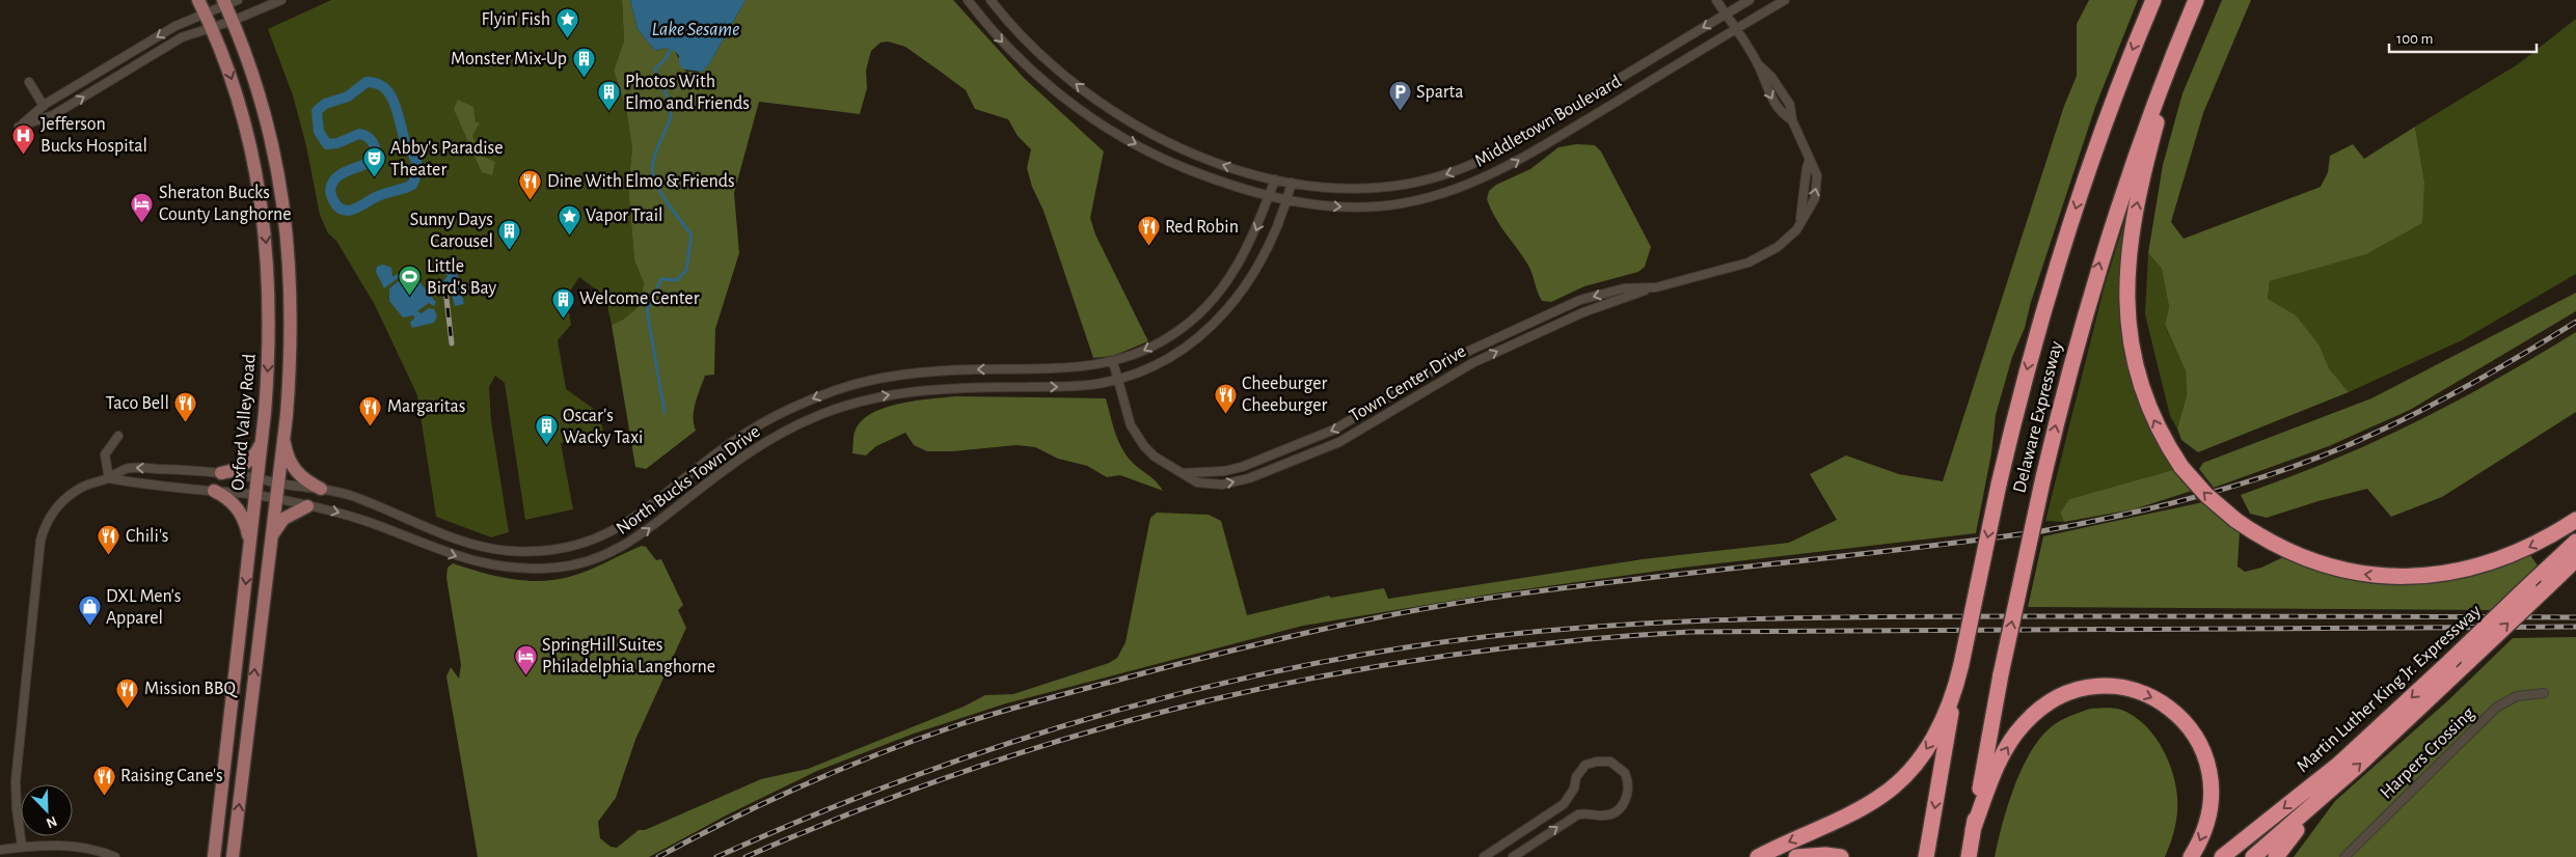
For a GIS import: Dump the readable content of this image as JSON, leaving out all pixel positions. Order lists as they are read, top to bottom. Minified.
{"streets":{"highway":["Delaware Expressway","Martin Luther King Jr. Expressway"],"main road":["Oxford Valley Road"],"street":["Middletown Boulevard","Town Center Drive","North Bucks Town Drive","Harpers Crossing"]},"crossings":[["Middletown Boulevard","Town Center Drive"],["Middletown Boulevard","North Bucks Town Drive"],["Town Center Drive","North Bucks Town Drive"],["Oxford Valley Road","North Bucks Town Drive"]],"water":["Lake Sesame"],"places":{"place":["Flyin' Fish","Vapor Trail"],"building":["Monster Mix-Up","Photos With Elmo and Friends","Sunny Days Carousel","Welcome Center","Oscar's Wacky Taxi"],"parking":["Sparta"],"hospital":["Jefferson Bucks Hospital"],"theatre":["Abby's Paradise Theater"],"restaurant":["Dine With Elmo & Friends","Red Robin","Cheeburger Cheeburger","Taco Bell","Margaritas","Chili's","Mission BBQ","Raising Cane's"],"hotel":["Sheraton Bucks County Langhorne","SpringHill Suites Philadelphia Langhorne"],"sports":["Little Bird's Bay"],"shop":["DXL Men's Apparel"]},"scale_bar":"100 m","north":"bottom right"}
